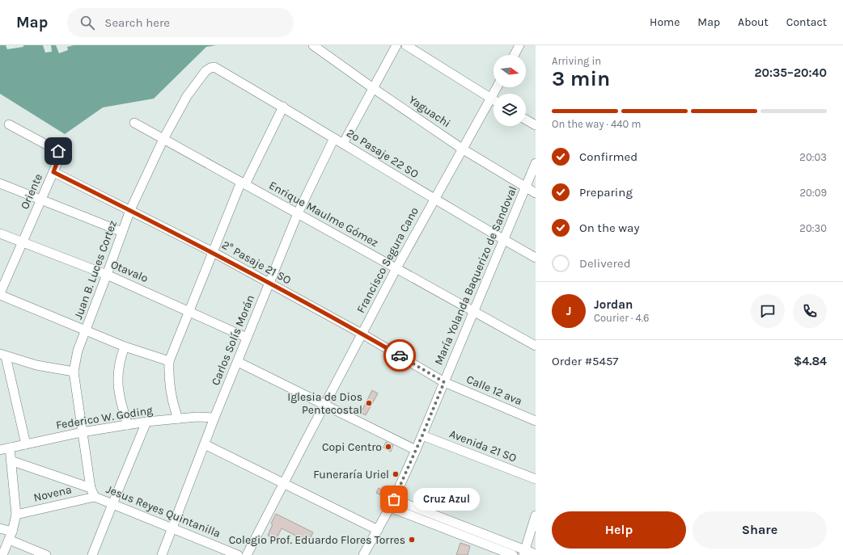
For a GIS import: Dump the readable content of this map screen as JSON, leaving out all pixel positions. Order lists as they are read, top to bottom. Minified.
{"streets":{"street":["Yaguachi","2º Pasaje 22 SO","Oriente","Enrique Maulme Gómez","Francisco Segura Cano","2° Pasaje 21 SO","Juan B. Luces Cortez","Otavalo","María Yolanda Baquerizo de Sandoval","Carlos Solís Morán","Calle 12 ava","Federico W. Goding","Avenida 21 SO","Novena","Jesus Reyes Quintanilla"]},"crossings":[["Yaguachi","Francisco Segura Cano"],["Yaguachi","María Yolanda Baquerizo de Sandoval"],["2º Pasaje 22 SO","Francisco Segura Cano"],["2º Pasaje 22 SO","Juan B. Luces Cortez"],["2º Pasaje 22 SO","María Yolanda Baquerizo de Sandoval"],["2º Pasaje 22 SO","Carlos Solís Morán"],["Oriente","2° Pasaje 21 SO"],["Oriente","Otavalo"],["Enrique Maulme Gómez","Francisco Segura Cano"],["Enrique Maulme Gómez","Juan B. Luces Cortez"],["Enrique Maulme Gómez","María Yolanda Baquerizo de Sandoval"],["Enrique Maulme Gómez","Carlos Solís Morán"],["Francisco Segura Cano","2° Pasaje 21 SO"],["2° Pasaje 21 SO","Juan B. Luces Cortez"],["2° Pasaje 21 SO","María Yolanda Baquerizo de Sandoval"],["2° Pasaje 21 SO","Carlos Solís Morán"],["2° Pasaje 21 SO","Calle 12 ava"],["Juan B. Luces Cortez","Otavalo"],["Juan B. Luces Cortez","Federico W. Goding"],["Juan B. Luces Cortez","Jesus Reyes Quintanilla"],["Otavalo","Carlos Solís Morán"],["María Yolanda Baquerizo de Sandoval","Calle 12 ava"],["María Yolanda Baquerizo de Sandoval","Avenida 21 SO"],["Carlos Solís Morán","Federico W. Goding"],["Carlos Solís Morán","Jesus Reyes Quintanilla"],["Novena","Jesus Reyes Quintanilla"]],"places":["Iglesia de Dios Pentecostal","Copi Centro","Funeraría Uriel","Cruz Azul","Colegio Prof. Eduardo Flores Torres"],"north":"right","page":{"header":"Map","search":"Search here","nav":["Home","Map","About","Contact"],"heading":["3 min","Arriving in","20:35–20:40"],"panel":["Jordan","Courier · 4.6","Order #5457","$4.84"],"bar":"On the way · 440 m","list":[["Confirmed","20:03"],["Preparing","20:09"],["On the way","20:30"],"Delivered"],"round":"J","bubble":"Cruz Azul","buttons":["Help","Share"]}}
